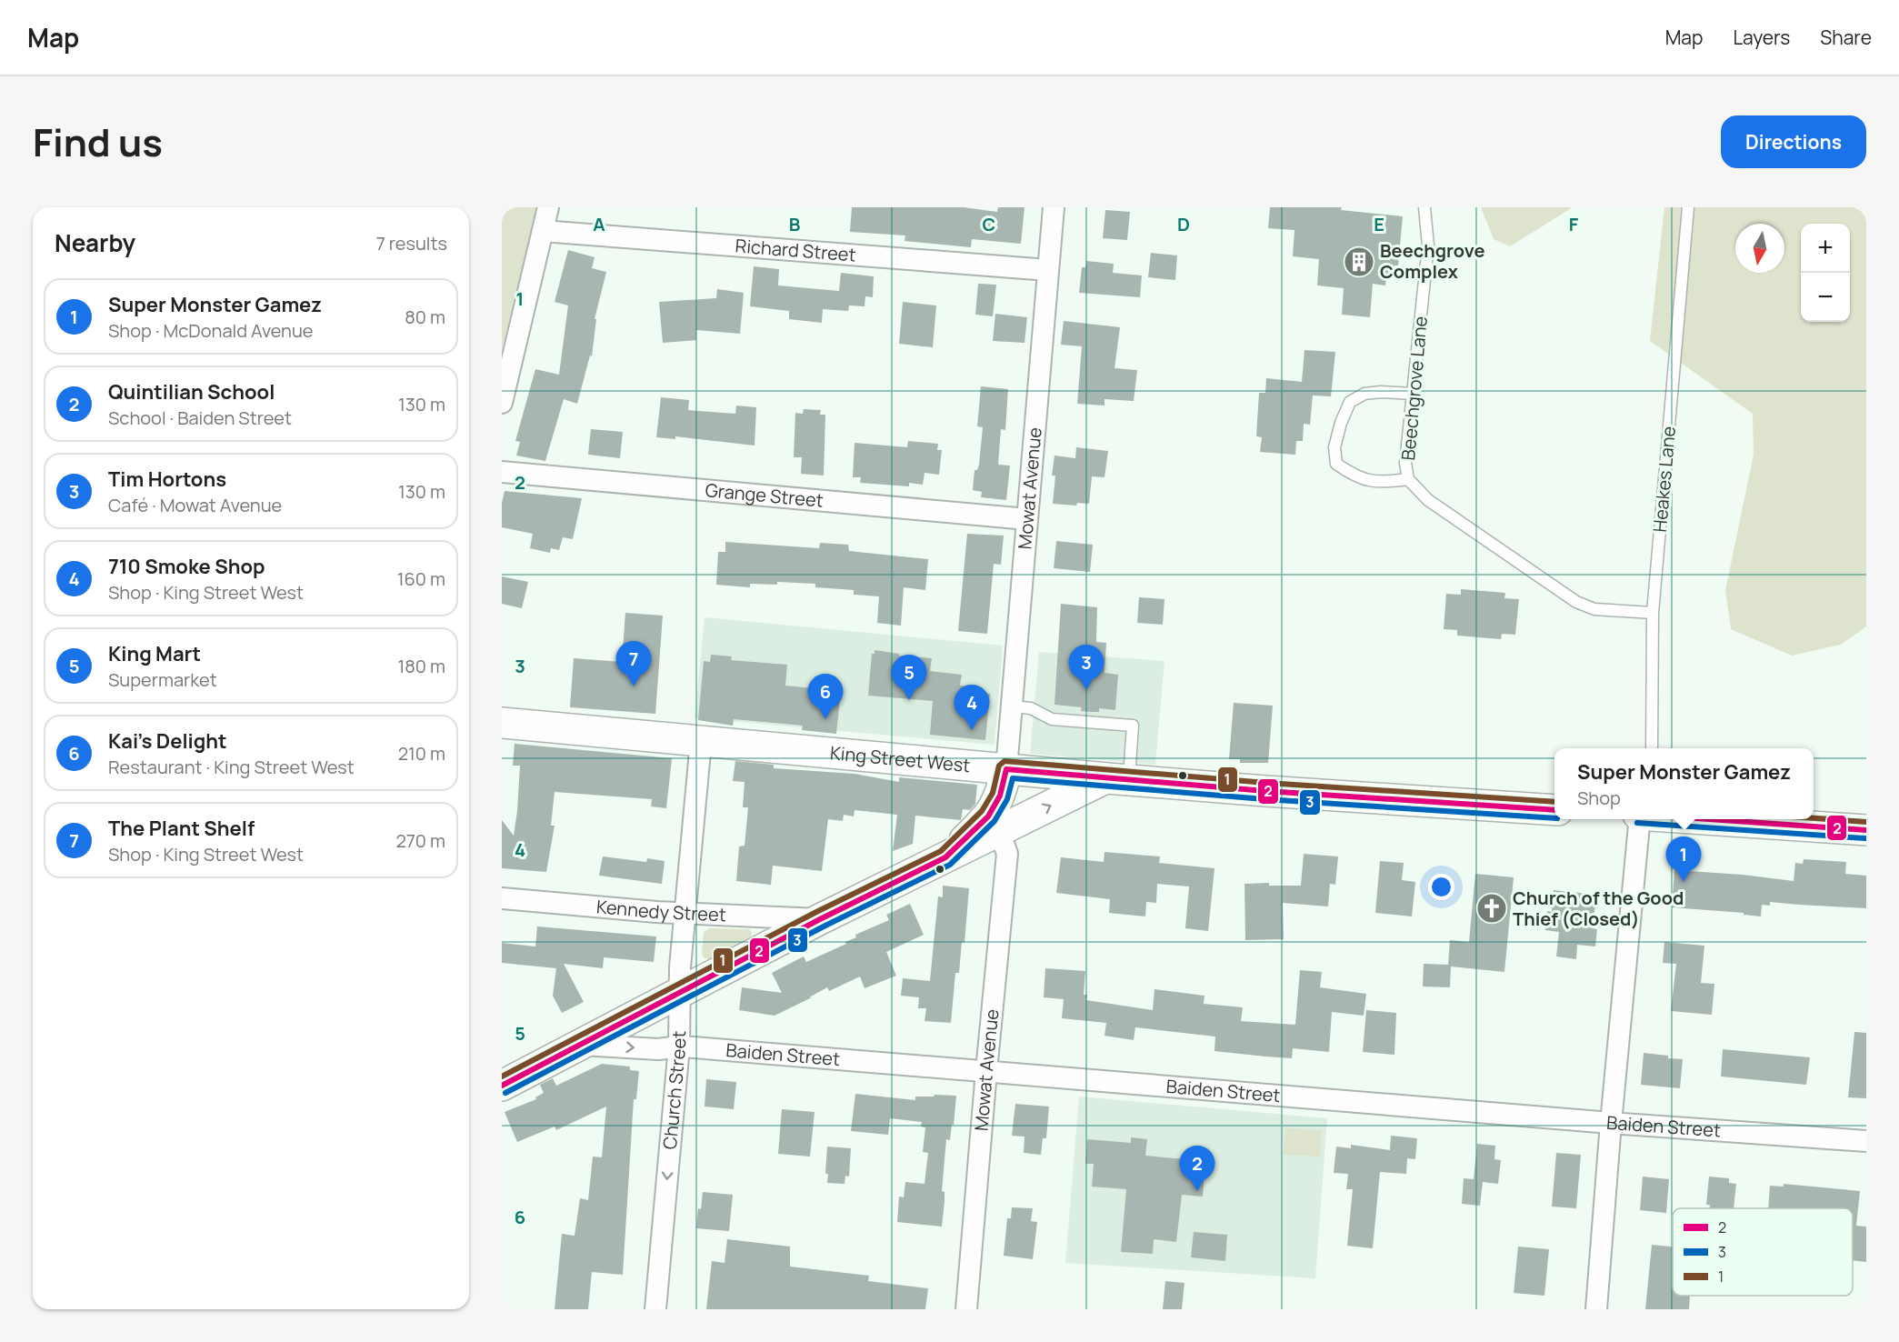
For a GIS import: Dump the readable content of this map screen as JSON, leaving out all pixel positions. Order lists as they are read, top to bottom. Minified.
{"streets":{"main road":["King Street West"],"street":["Richard Street","Mowat Avenue","Grange Street","Kennedy Street","Baiden Street","Church Street"],"lane":["Beechgrove Lane","Heakes Lane"]},"crossings":[["Richard Street","Mowat Avenue"],["Beechgrove Lane","Heakes Lane"],["Mowat Avenue","Grange Street"],["Mowat Avenue","King Street West"],["Mowat Avenue","Baiden Street"],["King Street West","Church Street"],["Kennedy Street","Church Street"],["Baiden Street","Church Street"]],"one_way":["Church Street"],"places":{"building":["Beechgrove Complex"],"church":["Church of the Good Thief (Closed)"]},"lines":["transit line 1","transit line 2","transit line 3"],"legend":["2","3","1"],"north":"bottom","page":{"header":"Map","nav":["Map","Layers","Share"],"title":"Find us","buttons":"Directions","heading":["Nearby","7 results"],"map_buttons":["+","−"],"list":[{"mark":"1","name":"Super Monster Gamez","note":"Shop · McDonald Avenue","value":"80 m"},{"mark":"2","name":"Quintilian School","note":"School · Baiden Street","value":"130 m"},{"mark":"3","name":"Tim Hortons","note":"Café · Mowat Avenue","value":"130 m"},{"mark":"4","name":"710 Smoke Shop","note":"Shop · King Street West","value":"160 m"},{"mark":"5","name":"King Mart","note":"Supermarket","value":"180 m"},{"mark":"6","name":"Kai’s Delight","note":"Restaurant · King Street West","value":"210 m"},{"mark":"7","name":"The Plant Shelf","note":"Shop · King Street West","value":"270 m"}],"pins":["7","3","5","6","4","1","2"],"popup":["Super Monster Gamez","Shop"]},"grid":{"columns":["A","B","C","D","E","F"],"rows":["1","2","3","4","5","6"]}}
